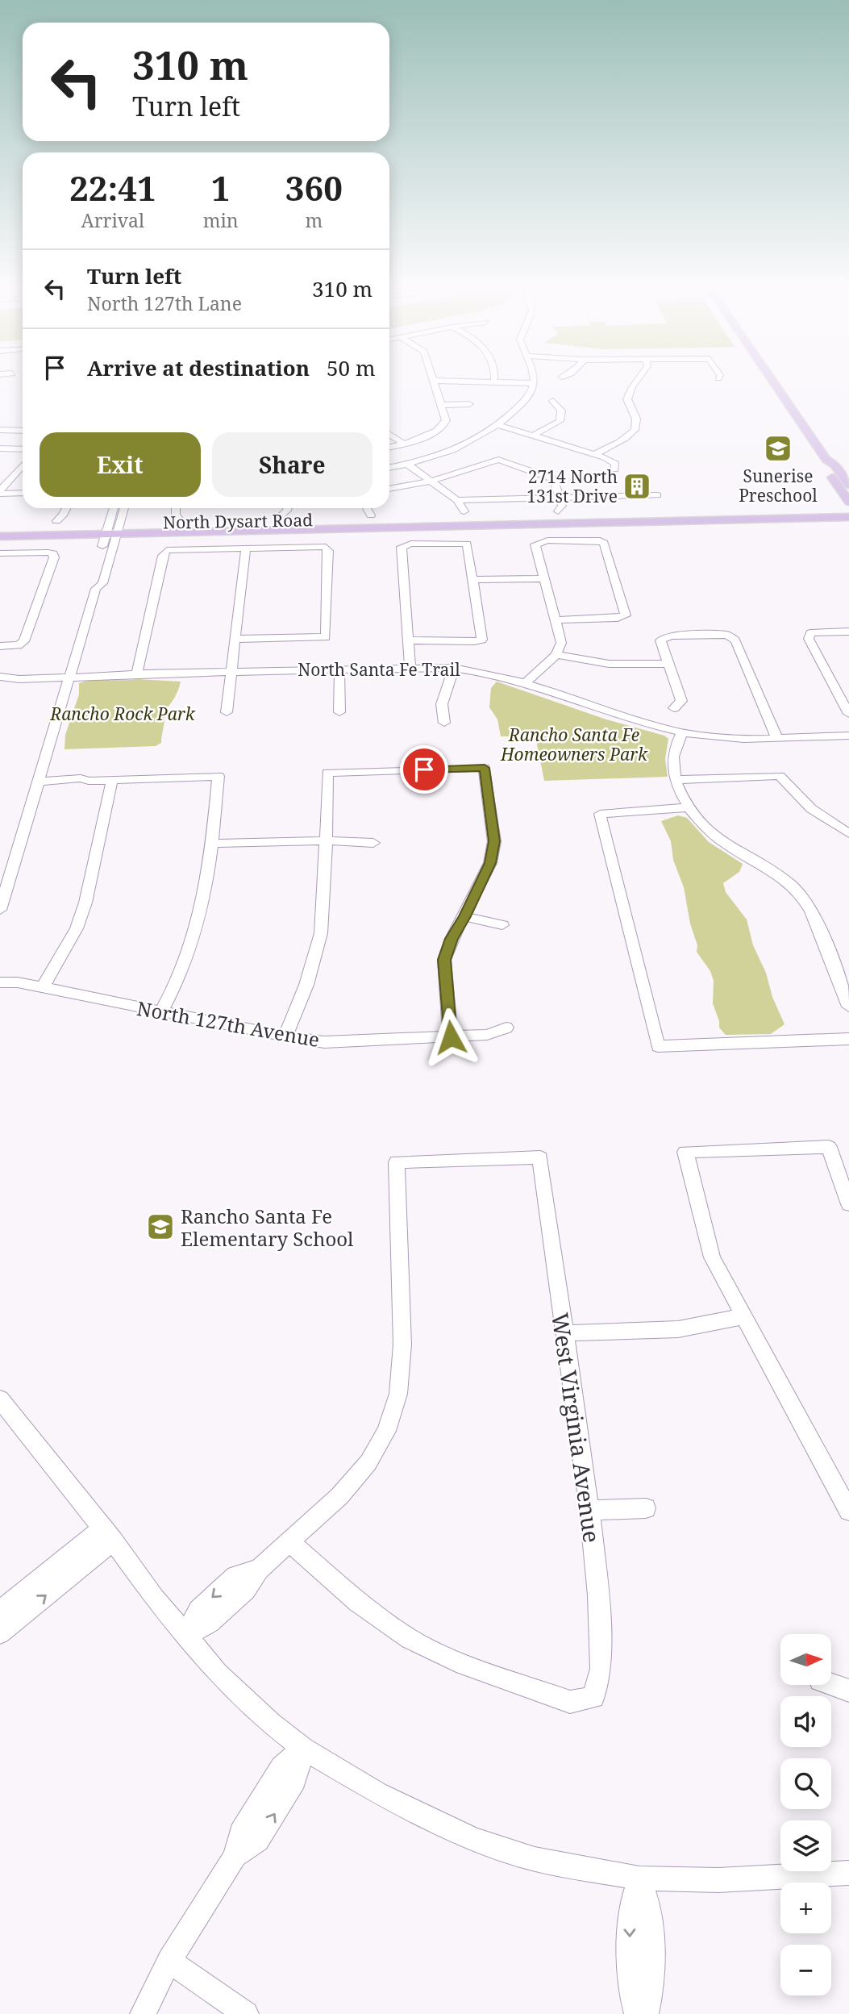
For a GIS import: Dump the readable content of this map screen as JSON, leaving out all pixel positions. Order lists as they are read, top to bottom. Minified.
{"streets":{"main road":["North Dysart Road"],"street":["North Santa Fe Trail","North 127th Avenue","West Virginia Avenue"]},"parks":["Rancho Rock Park","Rancho Santa Fe Homeowners Park"],"places":{"school or university":["Sunerise Preschool","Rancho Santa Fe Elementary School"],"building":["2714 North 131st Drive"]},"north":"right","page":{"turn":["310 m","Turn left"],"eta":["22:41","Arrival","1","min","360","m"],"list":[{"name":"Turn left","note":"North 127th Lane","value":"310 m"},{"name":"Arrive at destination","value":"50 m"}],"buttons":["Exit","Share"],"map_buttons":["+","−"]}}
